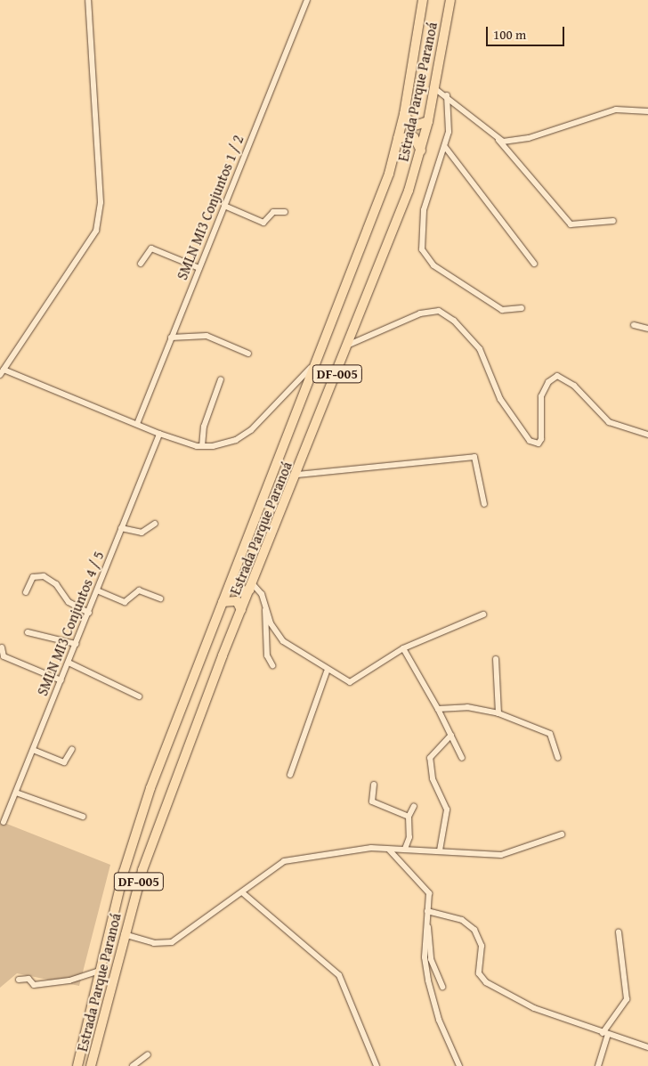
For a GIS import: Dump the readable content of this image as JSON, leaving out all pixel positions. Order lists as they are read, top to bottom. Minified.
{"streets":{"main road":["Estrada Parque Paranoá","DF-005"],"street":["SMLN MI3 Conjuntos 1 / 2","SMLN MI3 Conjuntos 4 / 5"]},"scale_bar":"100 m"}
